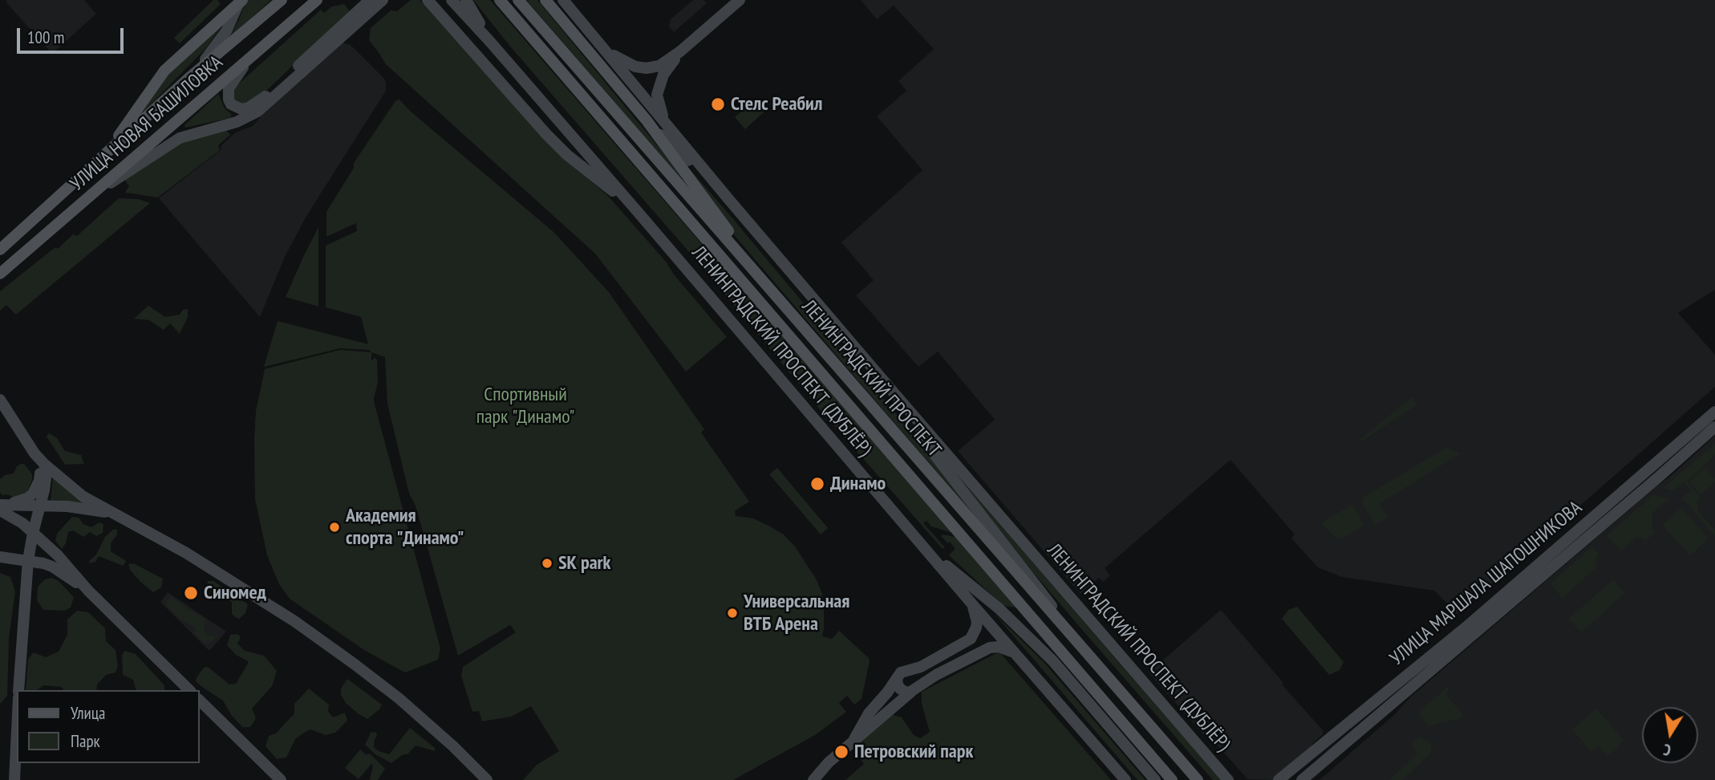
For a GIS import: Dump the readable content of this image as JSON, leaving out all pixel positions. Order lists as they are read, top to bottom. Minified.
{"streets":{"main road":["УЛИЦА НОВАЯ БАШИЛОВКА","ЛЕНИНГРАДСКИЙ ПРОСПЕКТ (ДУБЛЁР)","ЛЕНИНГРАДСКИЙ ПРОСПЕКТ","УЛИЦА МАРШАЛА ШАПОШНИКОВА"]},"parks":["Спортивный парк \"Динамо\""],"places":["Стелс Реабил","Динамо","Академия спорта \"Динамо\"","SK park","Синомед","Универсальная ВТБ Арена","Петровский парк"],"legend":["Улица","Парк"],"scale_bar":"100 m","north":"bottom"}
